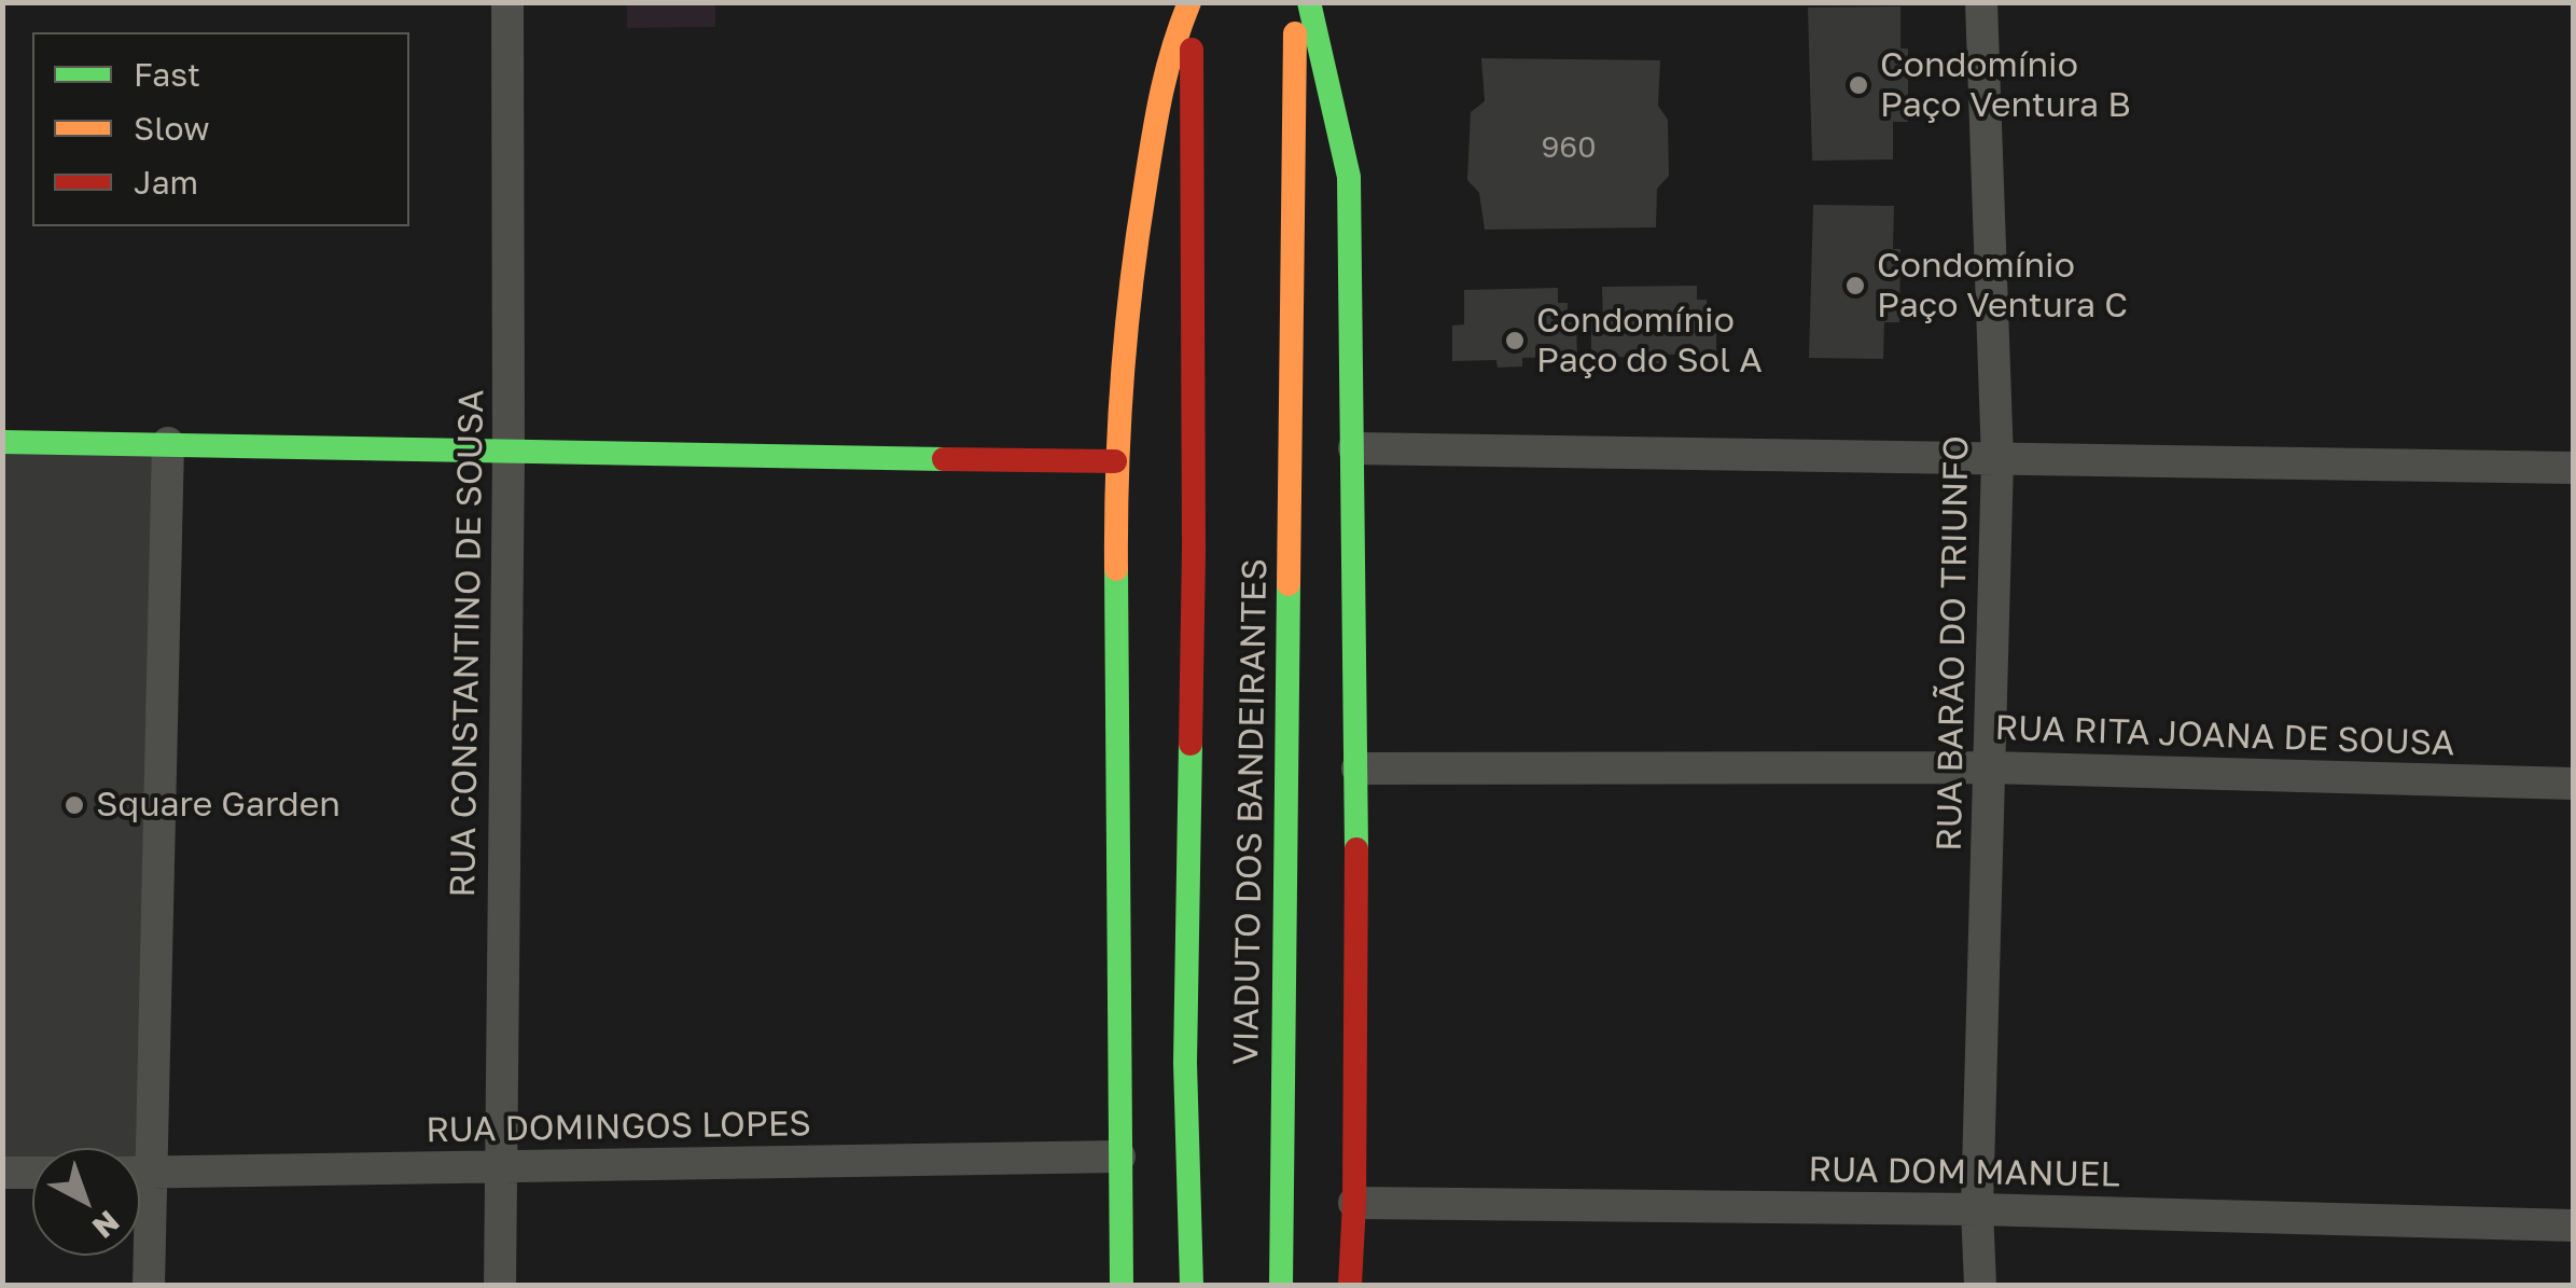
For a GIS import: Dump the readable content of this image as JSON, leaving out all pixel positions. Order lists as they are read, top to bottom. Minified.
{"streets":{"main road":["VIADUTO DOS BANDEIRANTES"],"street":["RUA CONSTANTINO DE SOUSA","RUA BARÃO DO TRIUNFO","RUA RITA JOANA DE SOUSA","RUA DOMINGOS LOPES","RUA DOM MANUEL"]},"crossings":[["RUA CONSTANTINO DE SOUSA","RUA DOMINGOS LOPES"],["RUA BARÃO DO TRIUNFO","RUA RITA JOANA DE SOUSA"],["RUA BARÃO DO TRIUNFO","RUA DOM MANUEL"]],"places":["Condomínio Paço Ventura B","Condomínio Paço Ventura C","Condomínio Paço do Sol A","Square Garden"],"house_numbers":["960"],"legend":["Fast","Slow","Jam"],"north":"bottom right"}
